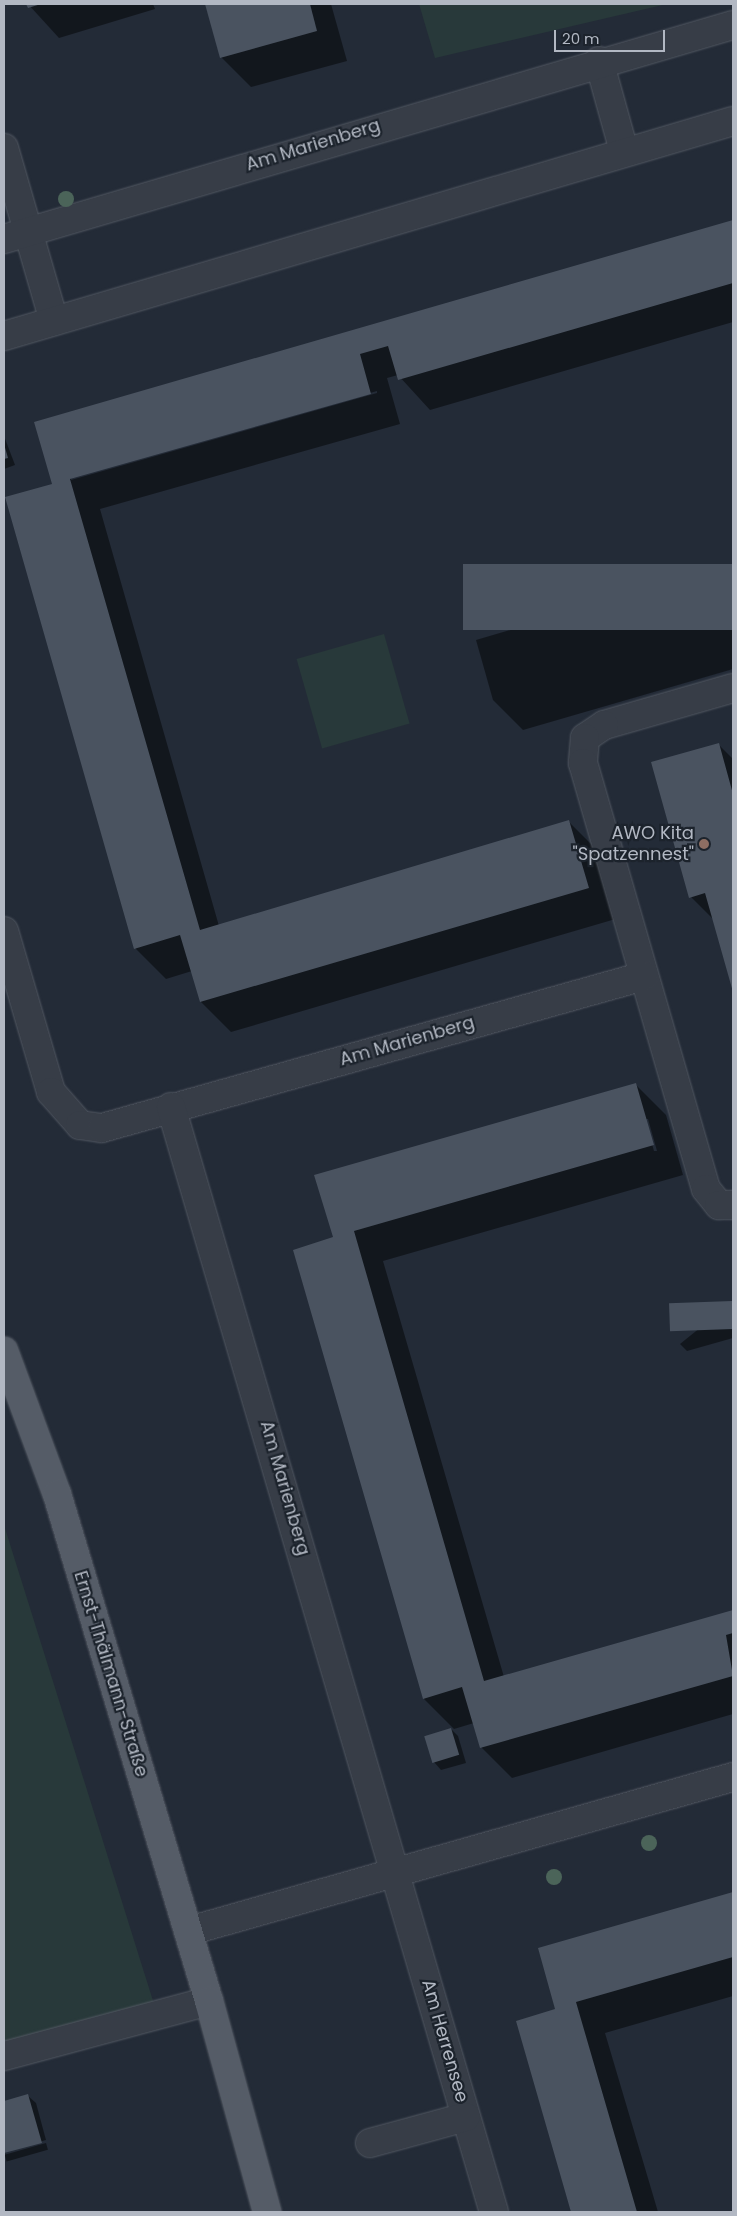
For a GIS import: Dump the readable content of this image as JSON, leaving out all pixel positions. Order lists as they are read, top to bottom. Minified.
{"streets":{"main road":["Ernst-Thälmann-Straße"],"street":["Am Marienberg","Am Herrensee"]},"crossings":[["Am Marienberg","Am Herrensee"]],"places":["AWO Kita \"Spatzennest\""],"scale_bar":"20 m"}
